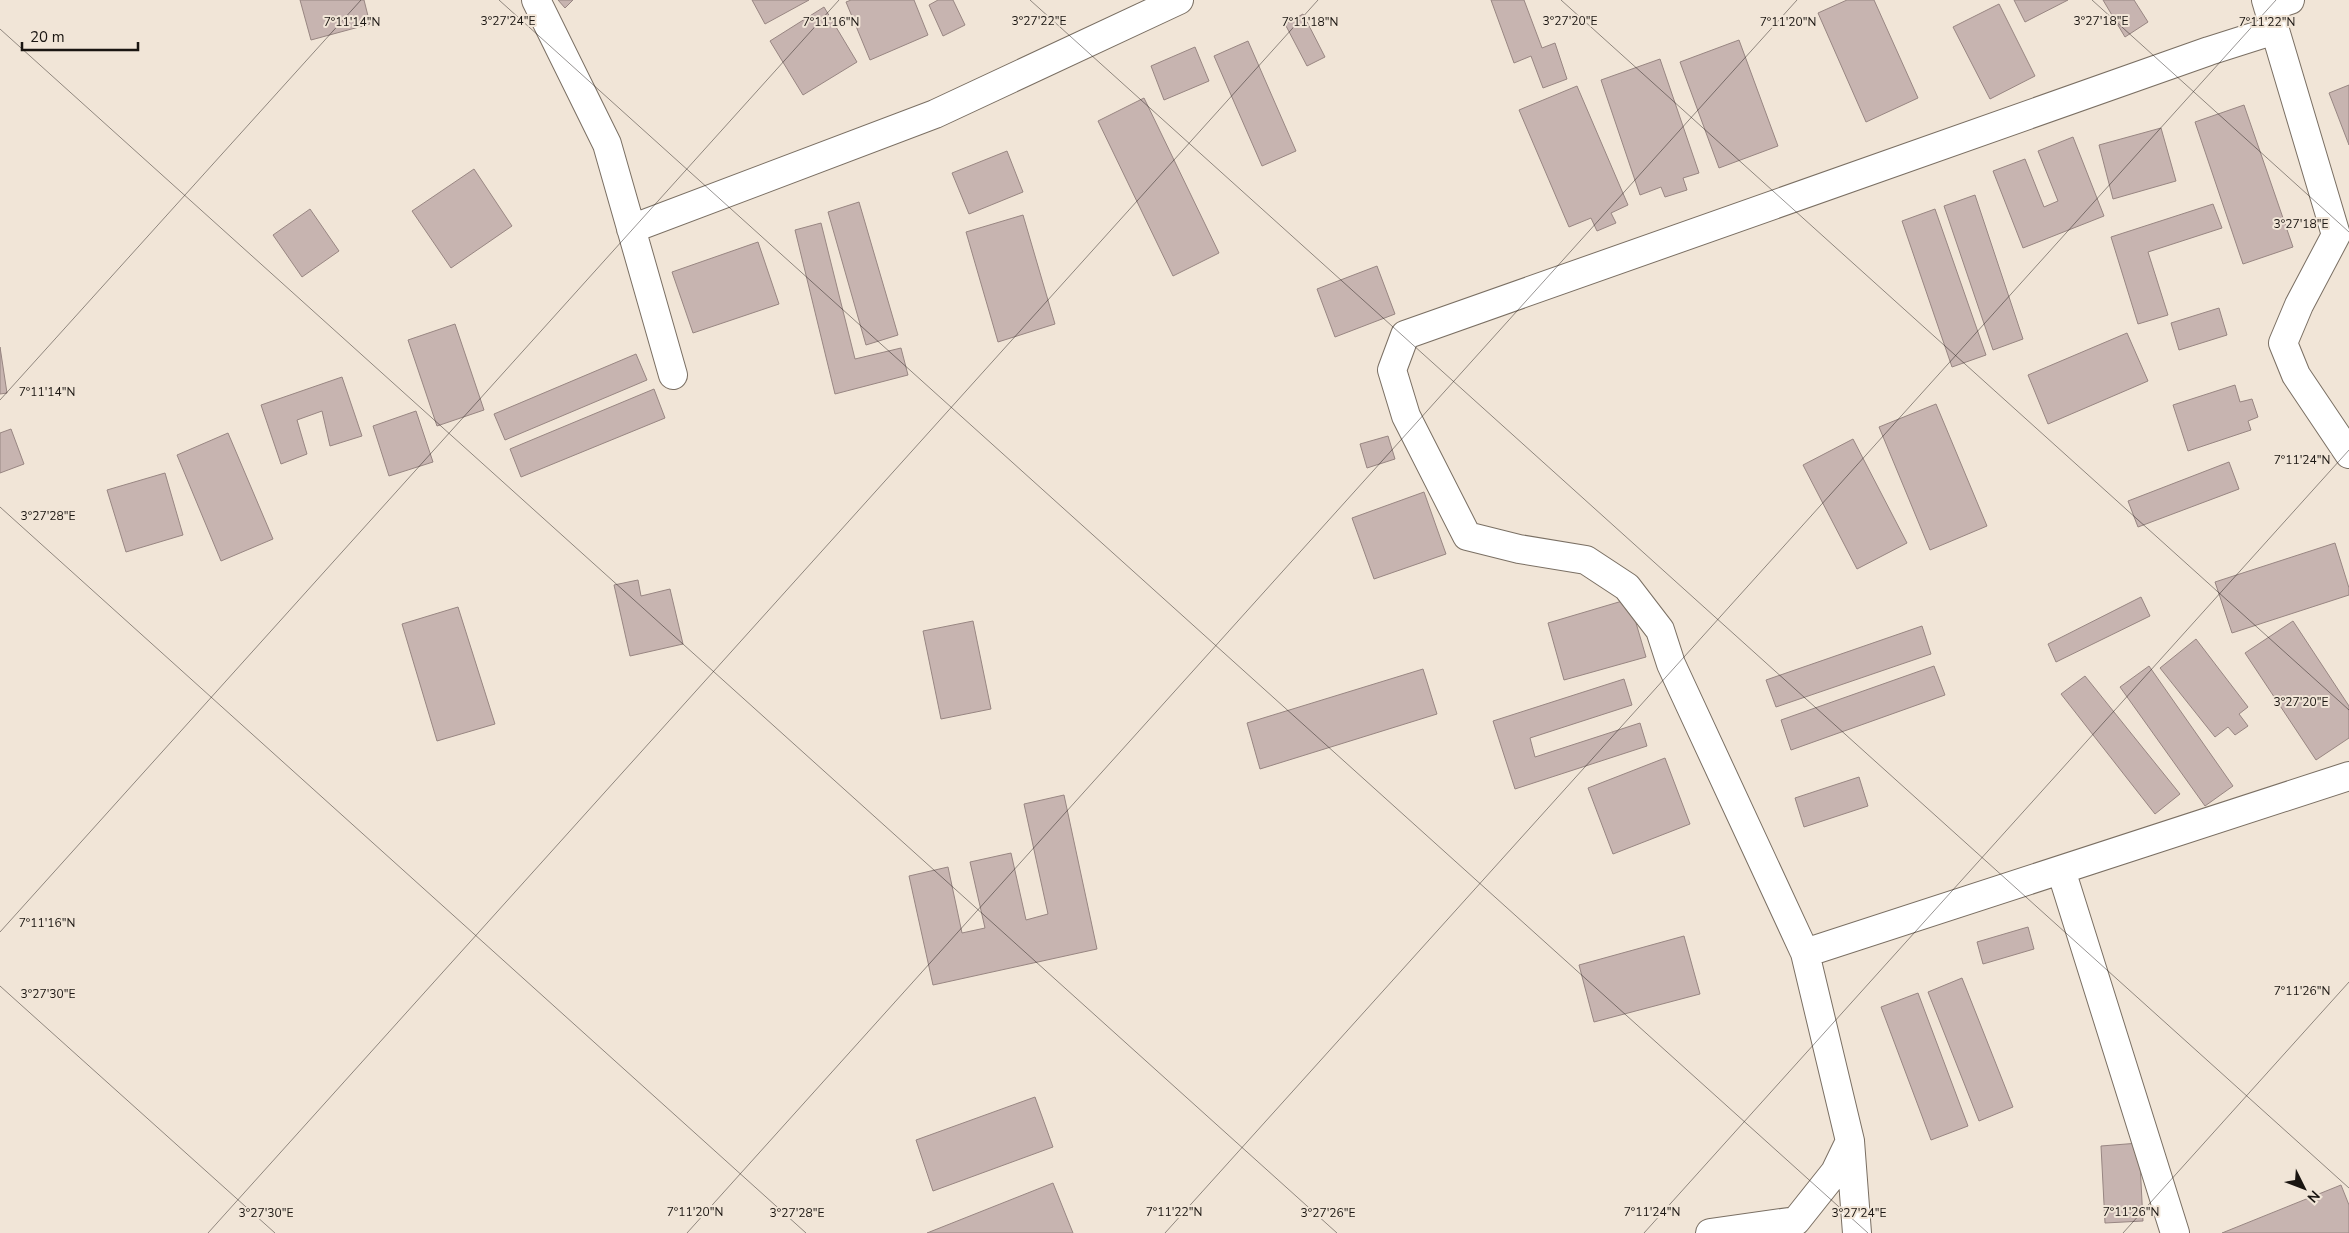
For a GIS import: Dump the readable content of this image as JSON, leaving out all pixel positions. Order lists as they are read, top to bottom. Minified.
{"scale_bar":"20 m","north":"bottom right","coordinates":["3°27'22\"E","3°27'18\"E","3°27'24\"E","3°27'20\"E","7°11'14\"N","7°11'16\"N","7°11'18\"N","7°11'20\"N","7°11'22\"N","7°11'24\"N","3°27'28\"E","7°11'26\"N","3°27'30\"E","3°27'26\"E"]}
